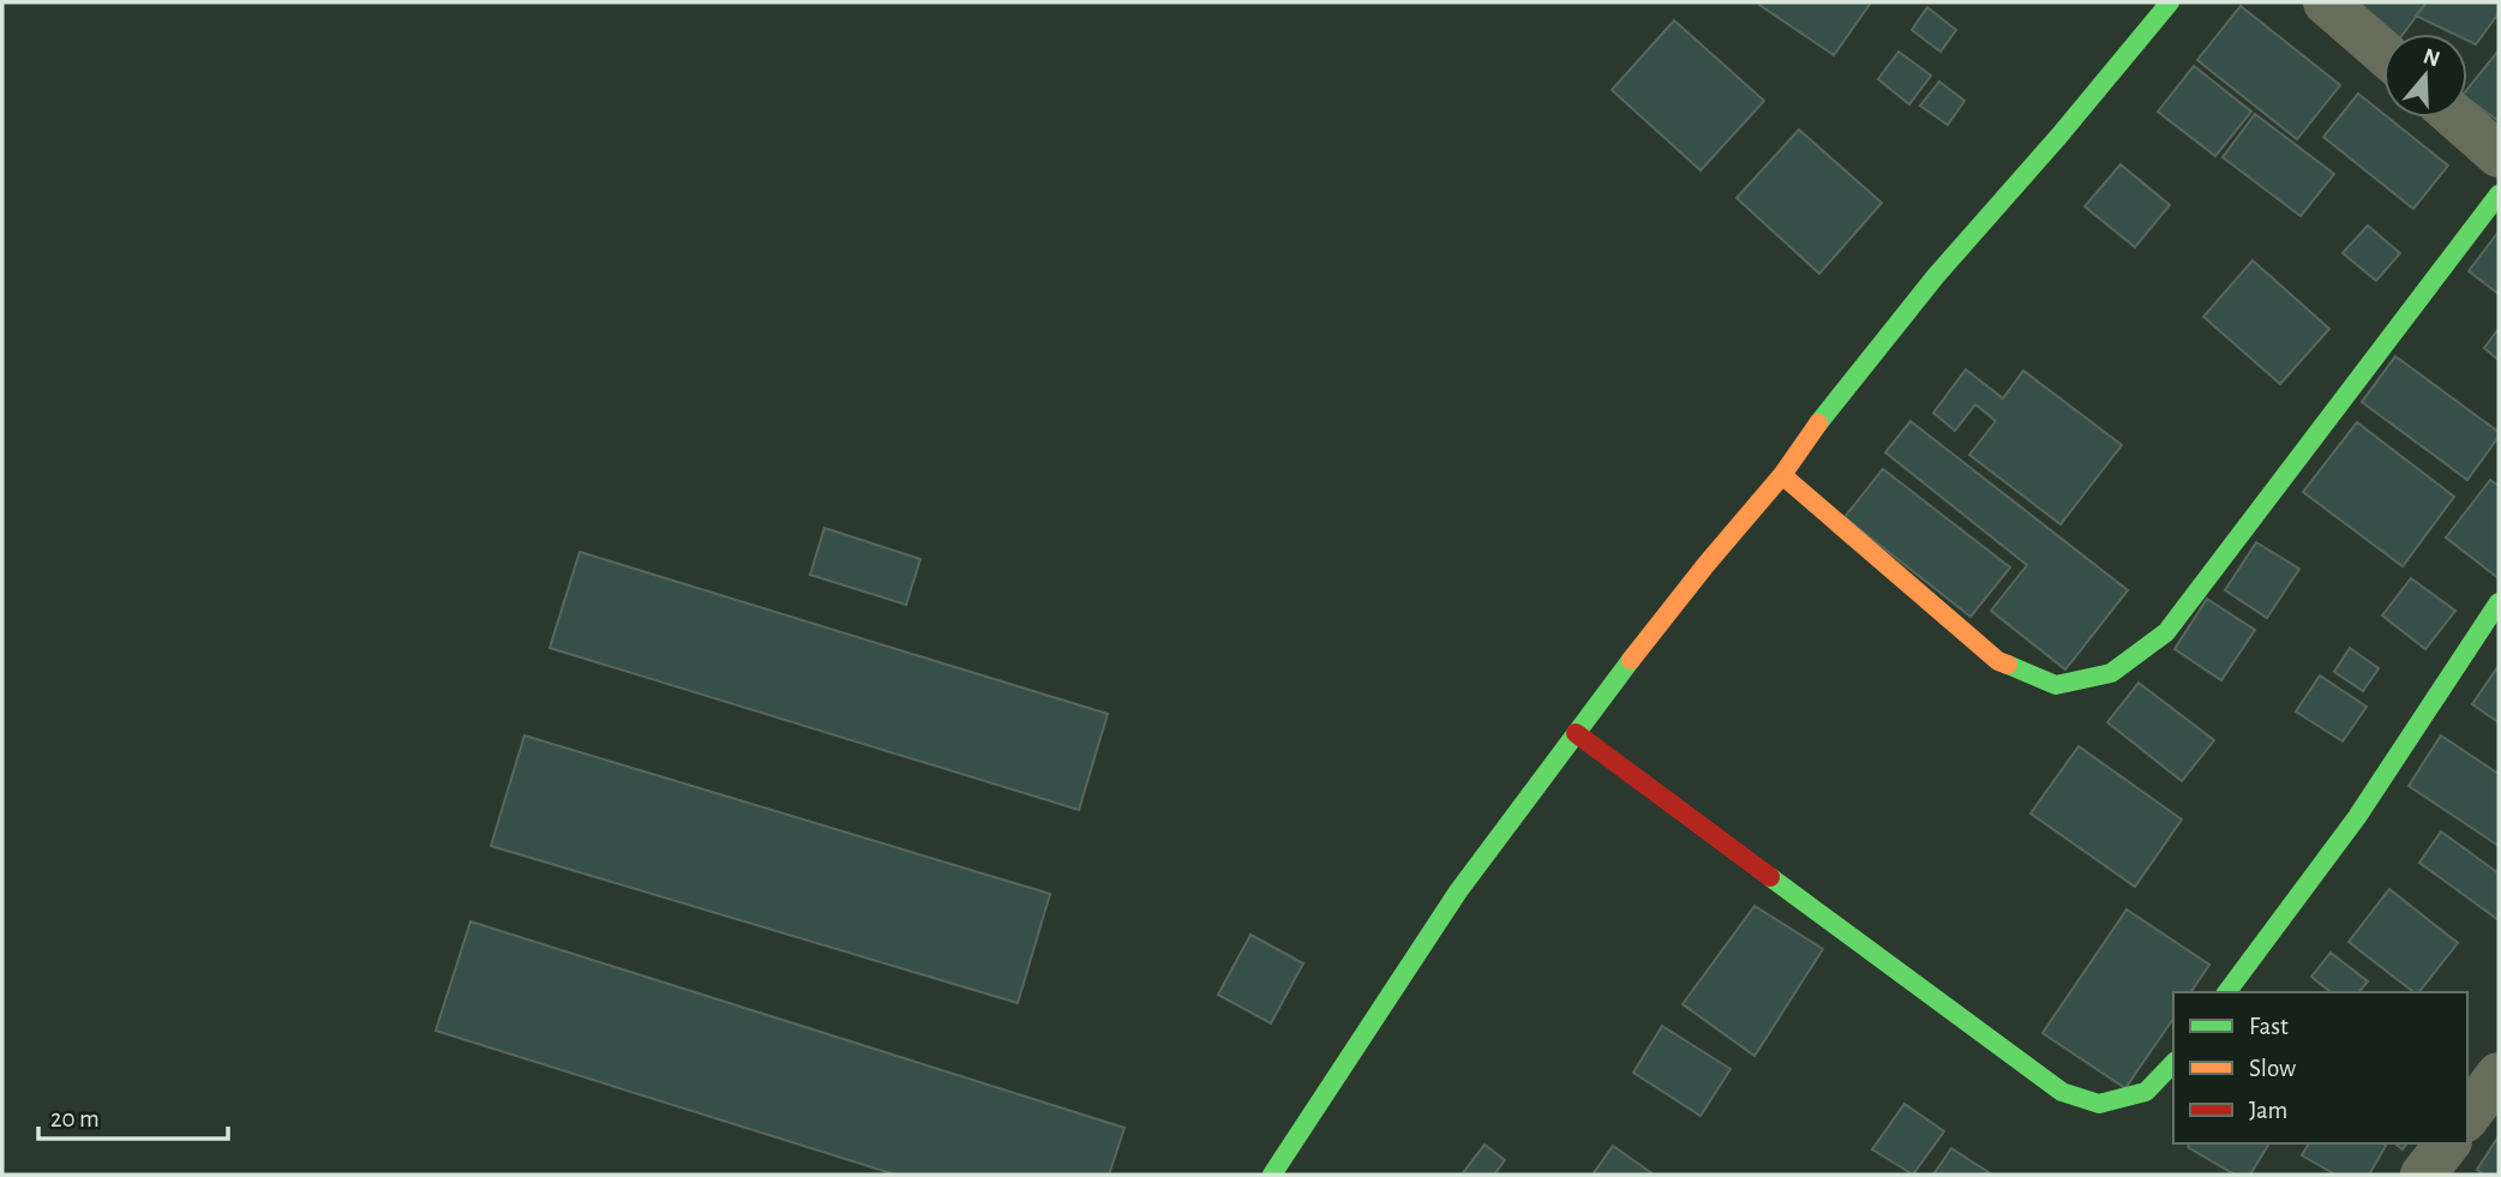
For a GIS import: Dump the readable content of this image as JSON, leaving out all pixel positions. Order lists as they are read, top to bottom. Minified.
{"legend":["Fast","Slow","Jam"],"scale_bar":"20 m","north":"top"}
